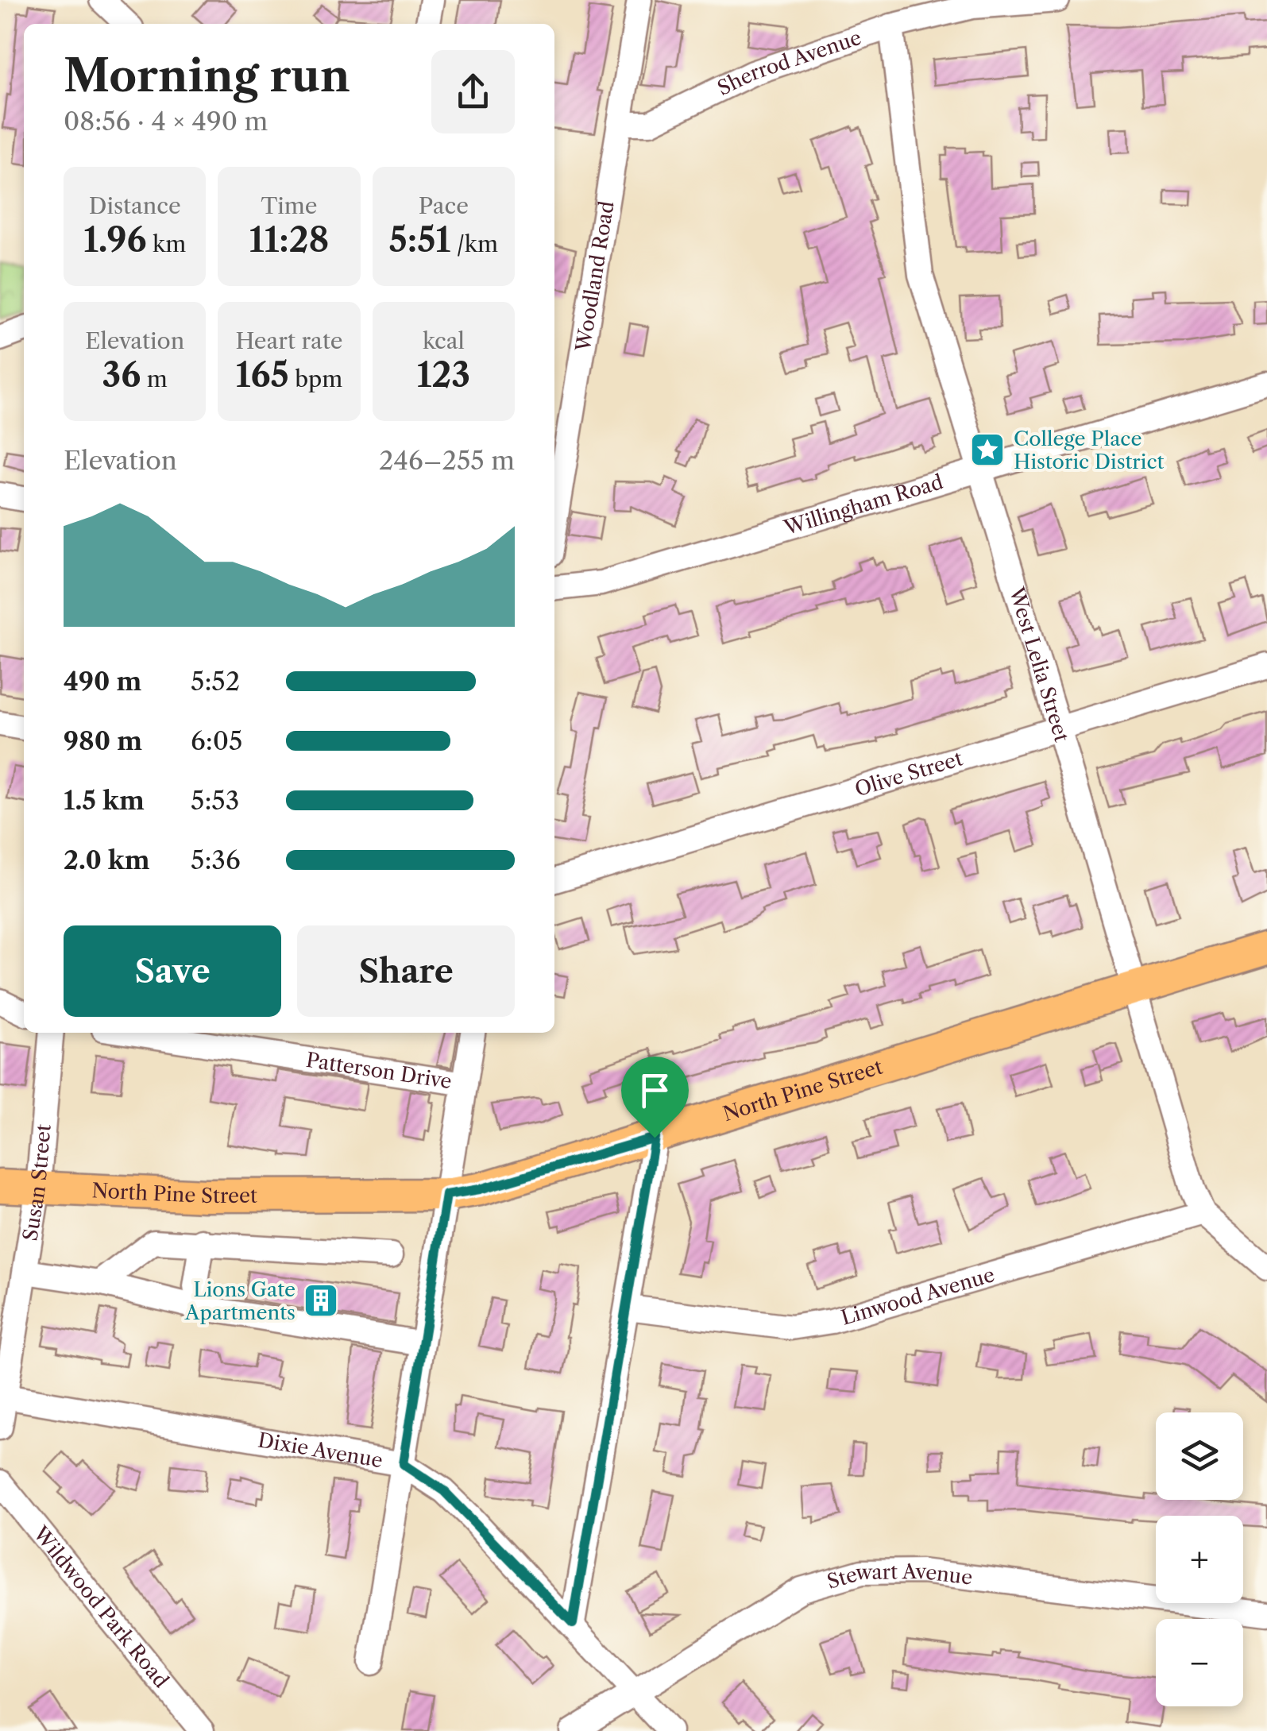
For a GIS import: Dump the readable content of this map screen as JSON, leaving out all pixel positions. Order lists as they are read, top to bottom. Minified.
{"streets":{"main road":["North Pine Street"],"street":["Sherrod Avenue","Woodland Road","Willingham Road","West Lelia Street","Olive Street","Patterson Drive","Susan Street","Linwood Avenue","Dixie Avenue","Stewart Avenue","Wildwood Park Road"]},"crossings":[["Sherrod Avenue","Woodland Road"],["Sherrod Avenue","West Lelia Street"],["Willingham Road","West Lelia Street"],["West Lelia Street","Olive Street"],["West Lelia Street","North Pine Street"],["West Lelia Street","Linwood Avenue"],["North Pine Street","Susan Street"],["Susan Street","Dixie Avenue"],["Dixie Avenue","Stewart Avenue"]],"places":{"place":["College Place Historic District"],"building":["Lions Gate Apartments"]},"page":{"heading":["Morning run","08:56 · 4 × 490 m"],"stats":[["Distance","1.96 km"],["Time","11:28"],["Pace","5:51 /km"],["Elevation","36 m"],["Heart rate","165 bpm"],["kcal","123"]],"chart":["Elevation","246–255 m"],"list":[{"name":"490 m","note":"5:52"},{"name":"980 m","note":"6:05"},{"name":"1.5 km","note":"5:53"},{"name":"2.0 km","note":"5:36"}],"buttons":["Save","Share"],"map_buttons":["+","−"]}}
